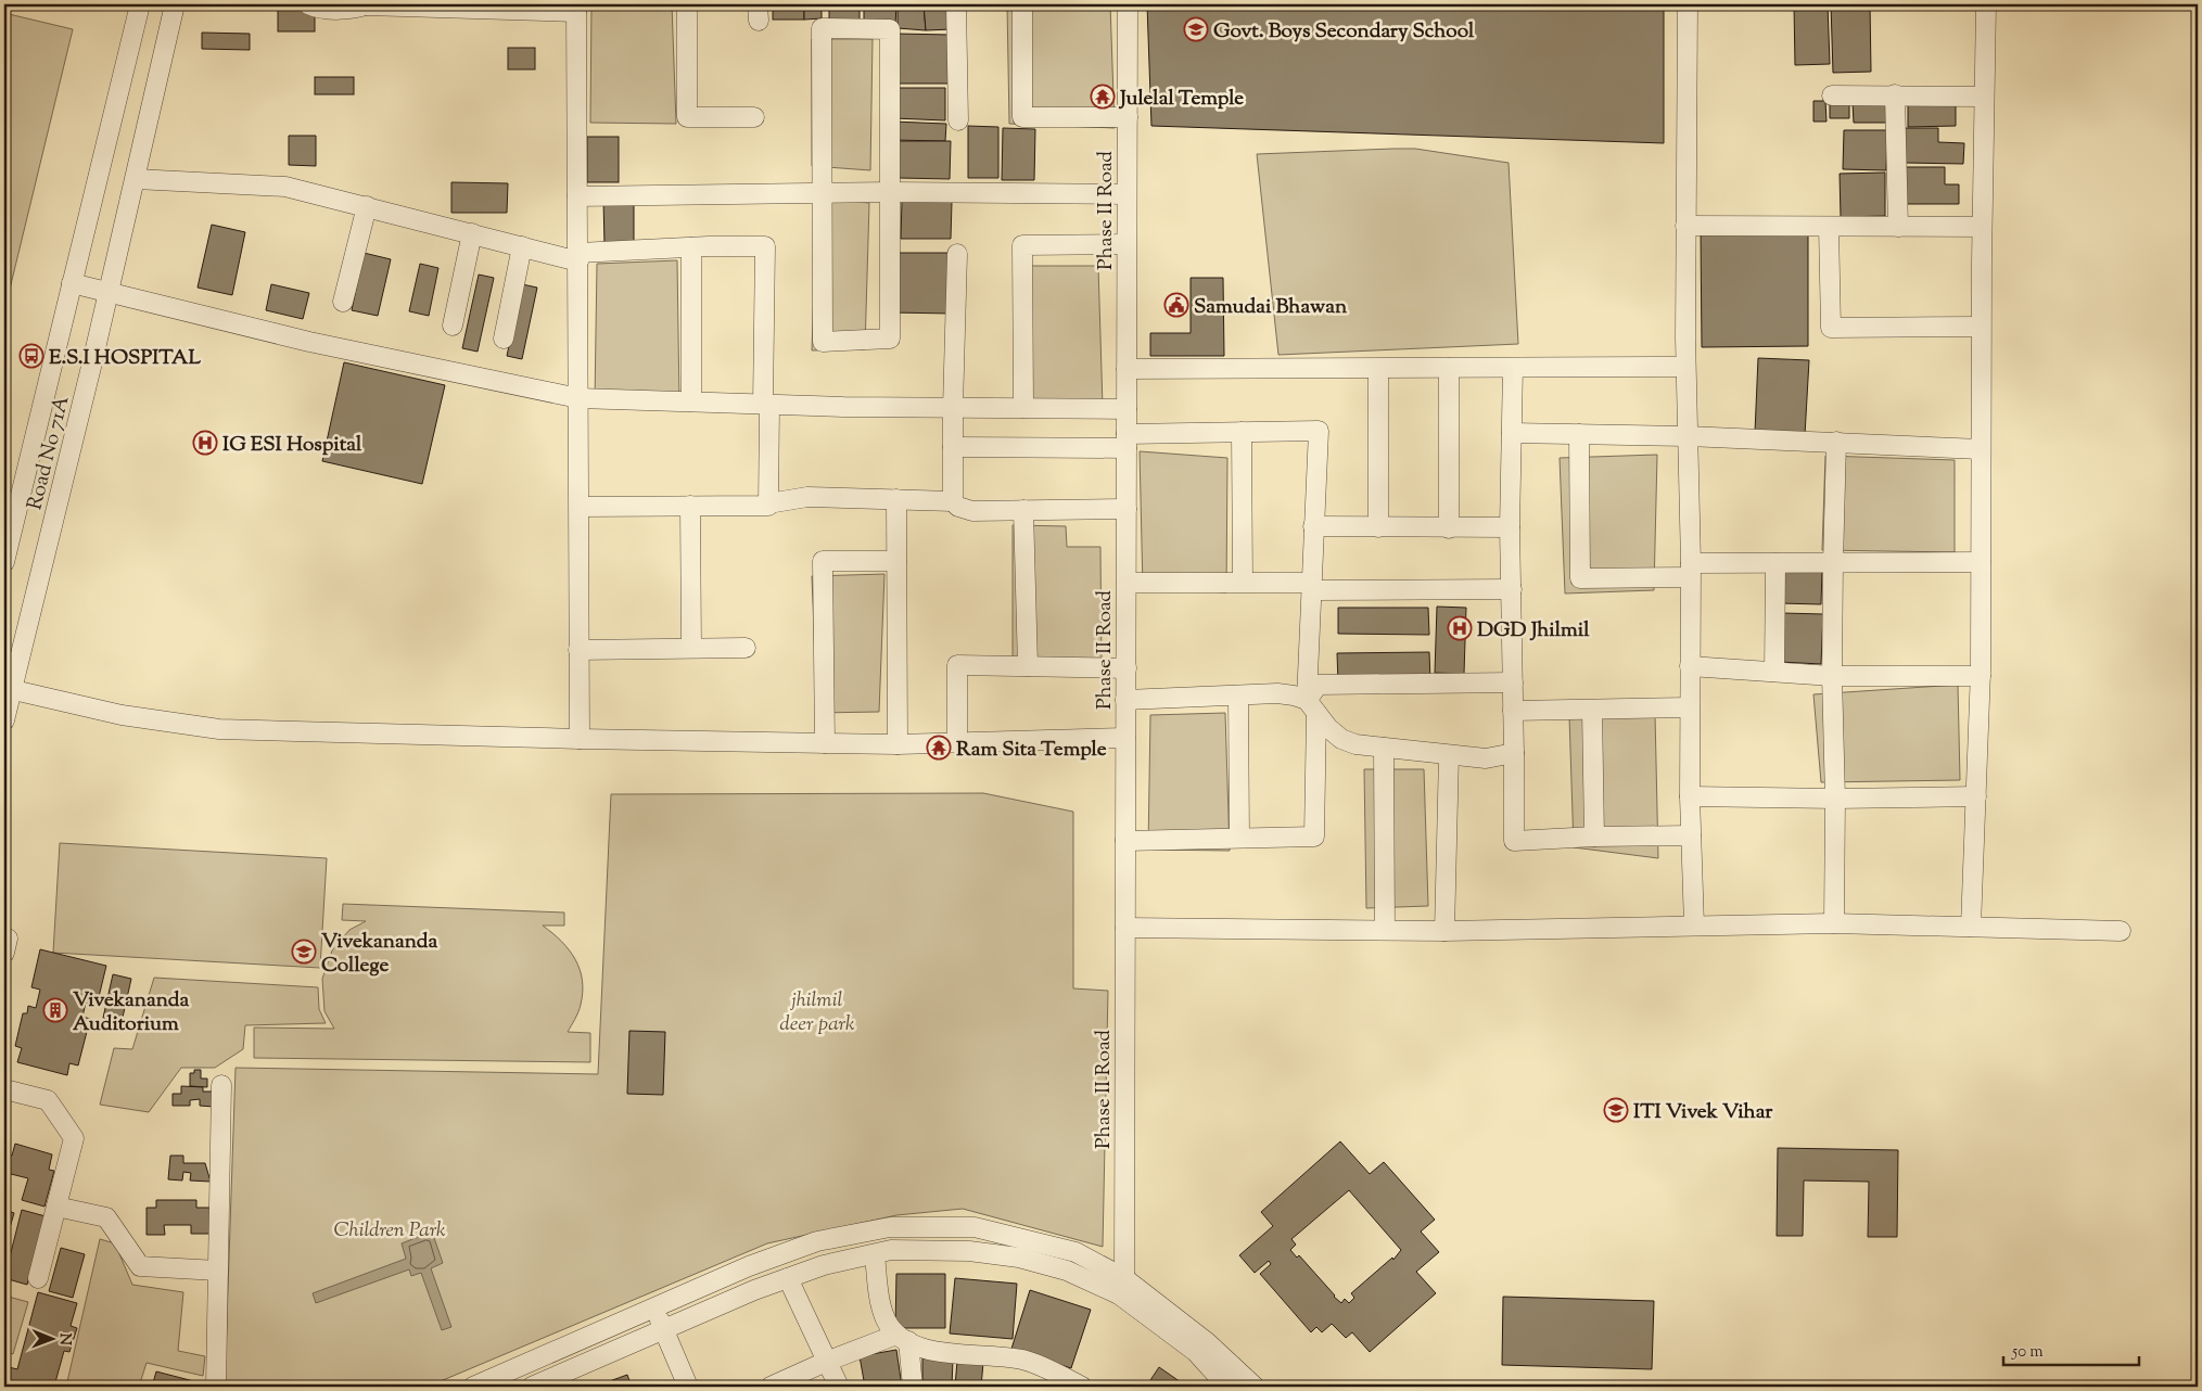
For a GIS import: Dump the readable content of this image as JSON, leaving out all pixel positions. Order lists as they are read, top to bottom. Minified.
{"streets":{"street":["Phase II Road","Road No 71A"]},"parks":["jhilmil deer park","Children Park"],"places":{"school or university":["Govt. Boys Secondary School","Vivekananda College","ITI Vivek Vihar"],"temple":["Julelal Temple","Ram Sita Temple"],"public building":["Samudai Bhawan"],"bus stop":["E.S.I HOSPITAL"],"hospital":["IG ESI Hospital","DGD Jhilmil"],"building":["Vivekananda Auditorium"]},"scale_bar":"50 m","north":"right"}
